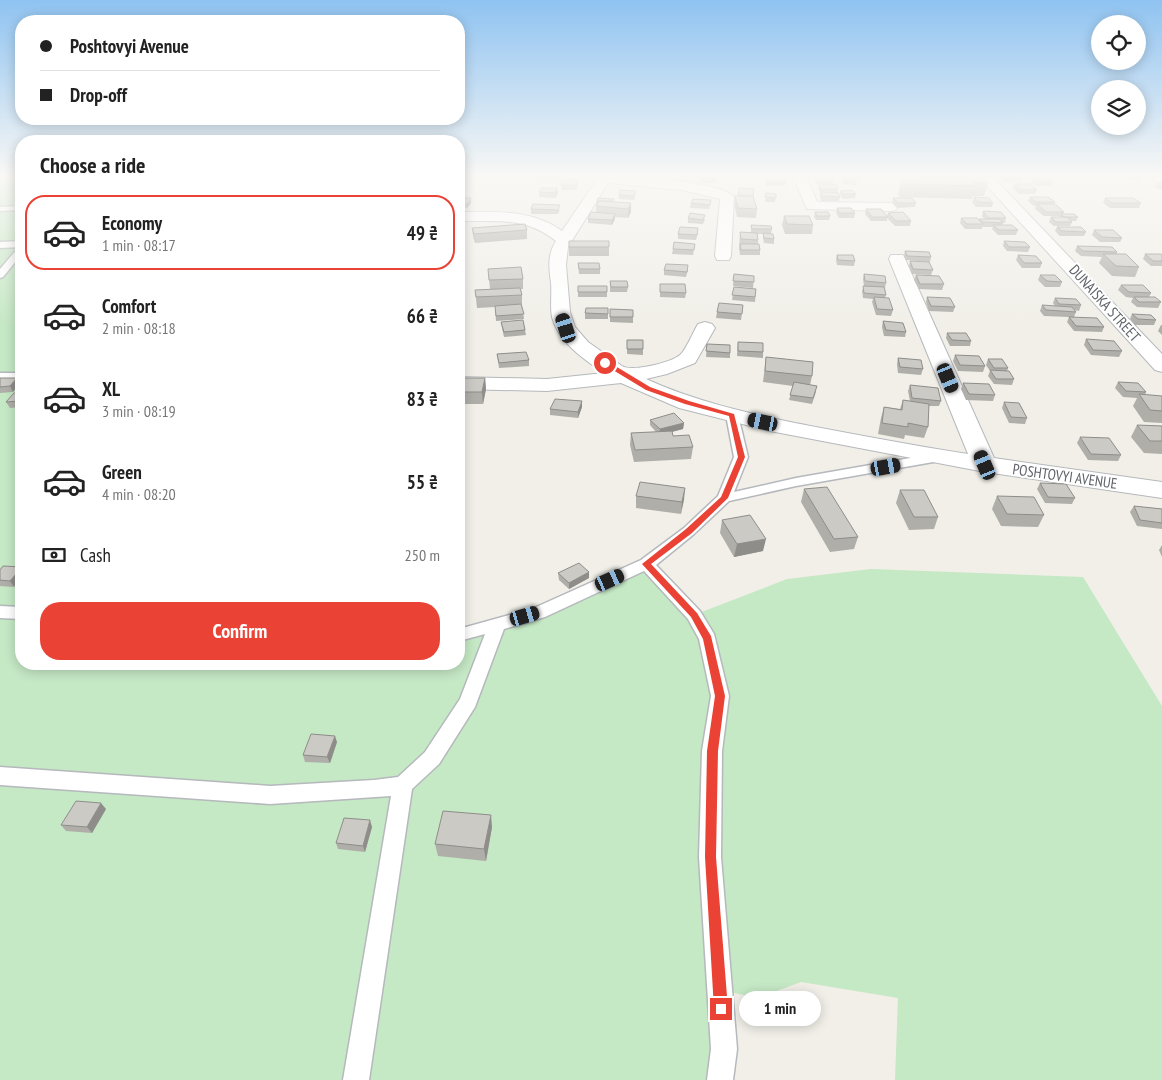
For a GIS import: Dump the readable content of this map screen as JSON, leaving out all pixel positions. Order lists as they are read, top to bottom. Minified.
{"streets":{"street":["DUNAISKA STREET","POSHTOVYI AVENUE"]},"page":{"banner":["Poshtovyi Avenue","Drop-off"],"heading":"Choose a ride","list":[{"name":"Economy","note":"1 min · 08:17","value":"49 ₴"},{"name":"Comfort","note":"2 min · 08:18","value":"66 ₴"},{"name":"XL","note":"3 min · 08:19","value":"83 ₴"},{"name":"Green","note":"4 min · 08:20","value":"55 ₴"}],"pay":["Cash","250 m"],"buttons":"Confirm","bubble":"1 min"}}
